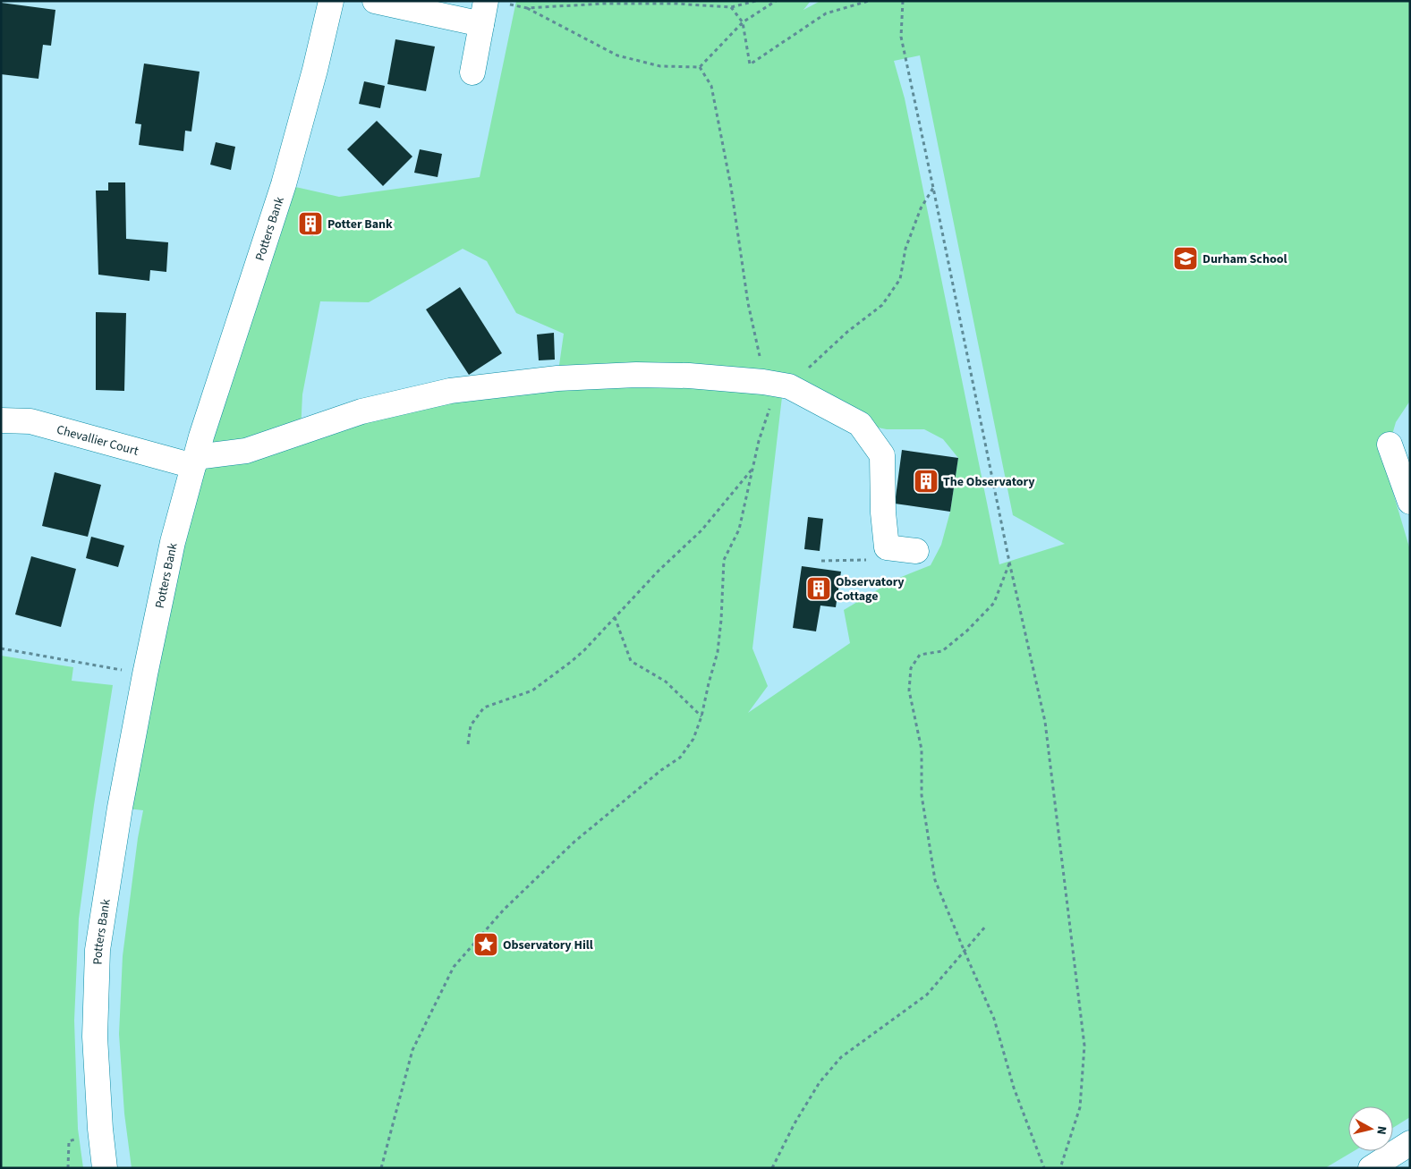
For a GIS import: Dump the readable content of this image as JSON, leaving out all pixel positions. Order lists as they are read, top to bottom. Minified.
{"streets":{"street":["Potters Bank","Chevallier Court"]},"crossings":[["Potters Bank","Chevallier Court"]],"places":{"building":["Potter Bank","The Observatory","Observatory Cottage"],"school or university":["Durham School"],"place":["Observatory Hill"]},"north":"right"}
